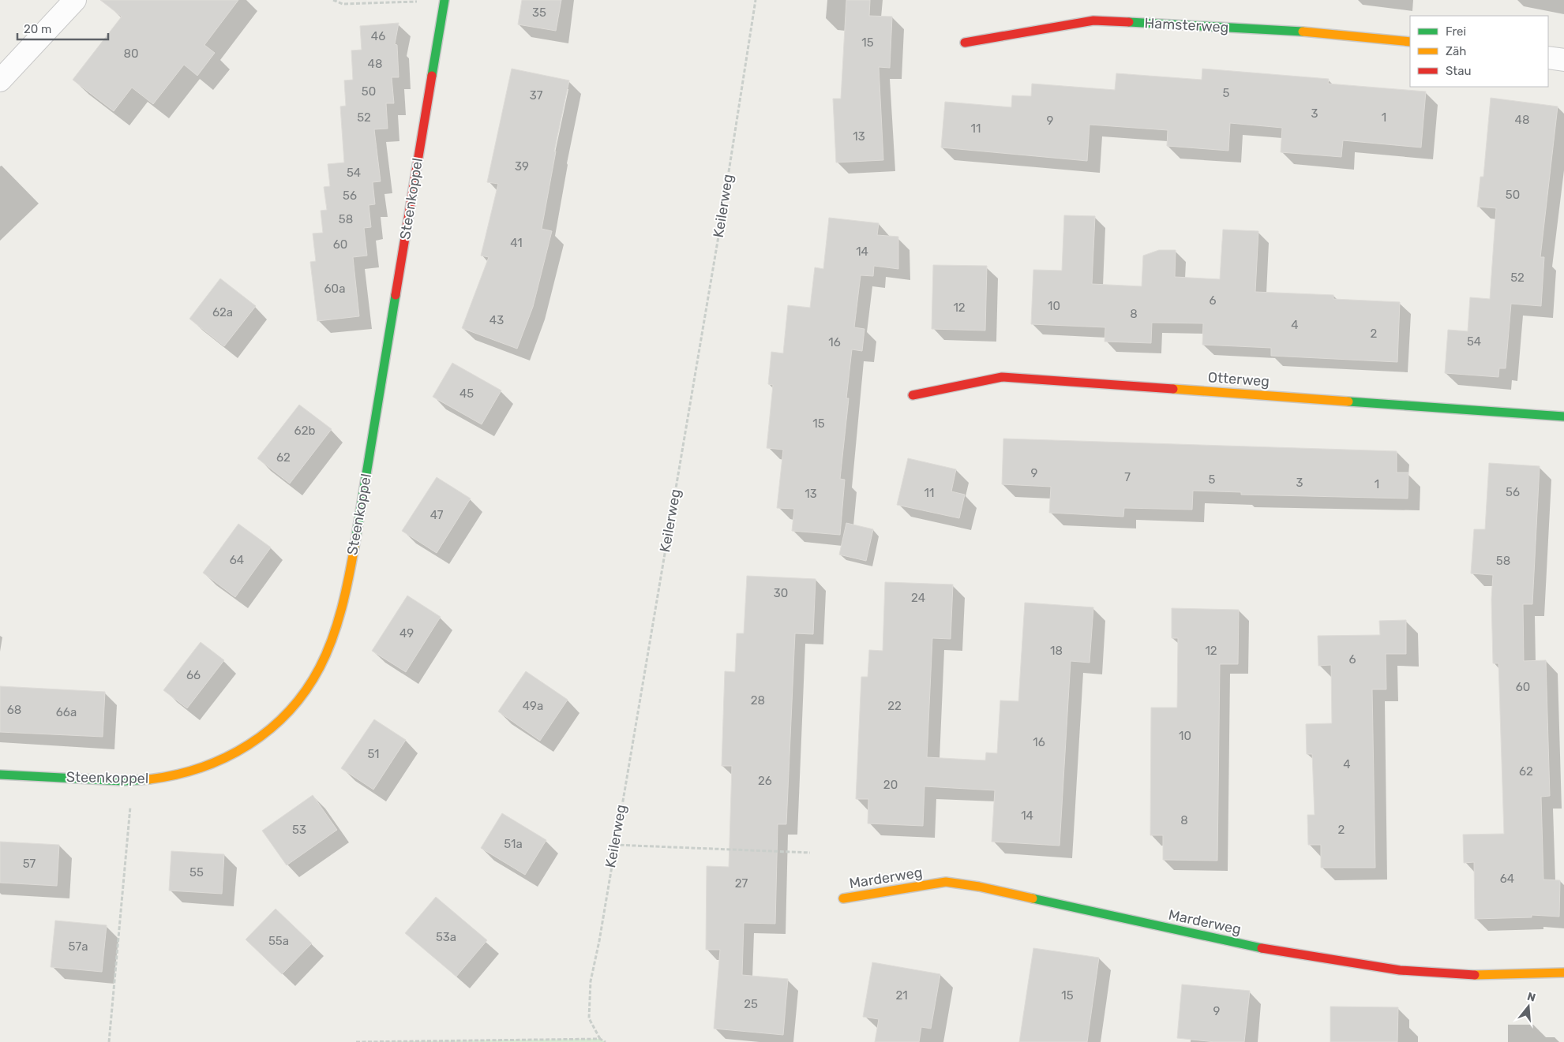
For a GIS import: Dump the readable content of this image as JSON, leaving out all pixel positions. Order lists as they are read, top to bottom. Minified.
{"streets":{"street":["Hamsterweg","Steenkoppel","Otterweg","Marderweg"],"path":["Keilerweg"]},"house_numbers":["35","46","15","80","48","50","5","37","3","52","1","48","9","11","13","39","54","50","56","58","41","60","14","52","60a","6","10","12","62a","8","43","4","2","54","16","45","15","62b","62","9","7","5","3","1","56","11","13","47","64","58","30","24","49","18","12","6","66","60","28","49a","22","68","66a","10","16","51","4","62","26","20","14","8","53","2","51a","57","55","64","27","53a","55a","57a","21","15","25","9"],"legend":["Frei","Zäh","Stau"],"scale_bar":"20 m","north":"top"}
